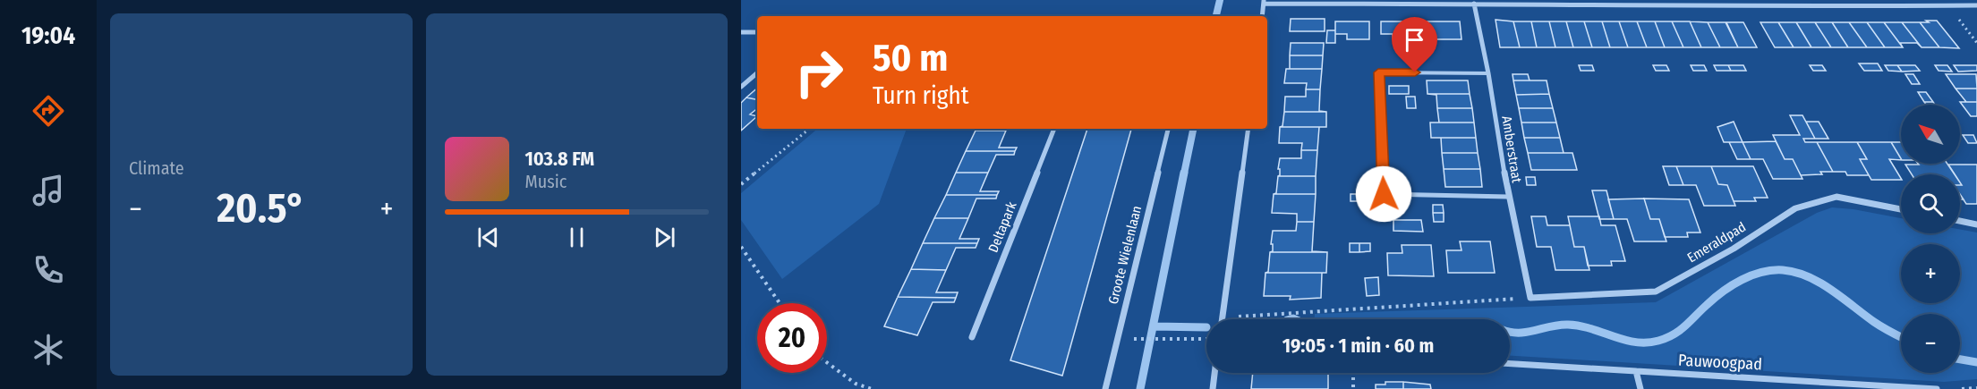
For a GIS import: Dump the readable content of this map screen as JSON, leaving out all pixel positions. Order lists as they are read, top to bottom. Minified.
{"streets":{"street":["Amberstraat","Deltapark","Emeraldpad","Groote Wielenlaan","Pauwoogpad"]},"crossings":[["Amberstraat","Emeraldpad"]],"north":"top left","page":{"tabs":"19:04","tile":"Climate","turn":["50 m","Turn right"],"map_buttons":["+","−"],"song":["103.8 FM","Music"],"heat":["−","20.5°","+"],"limit":"20","trip":"19:05 · 1 min · 60 m"}}
